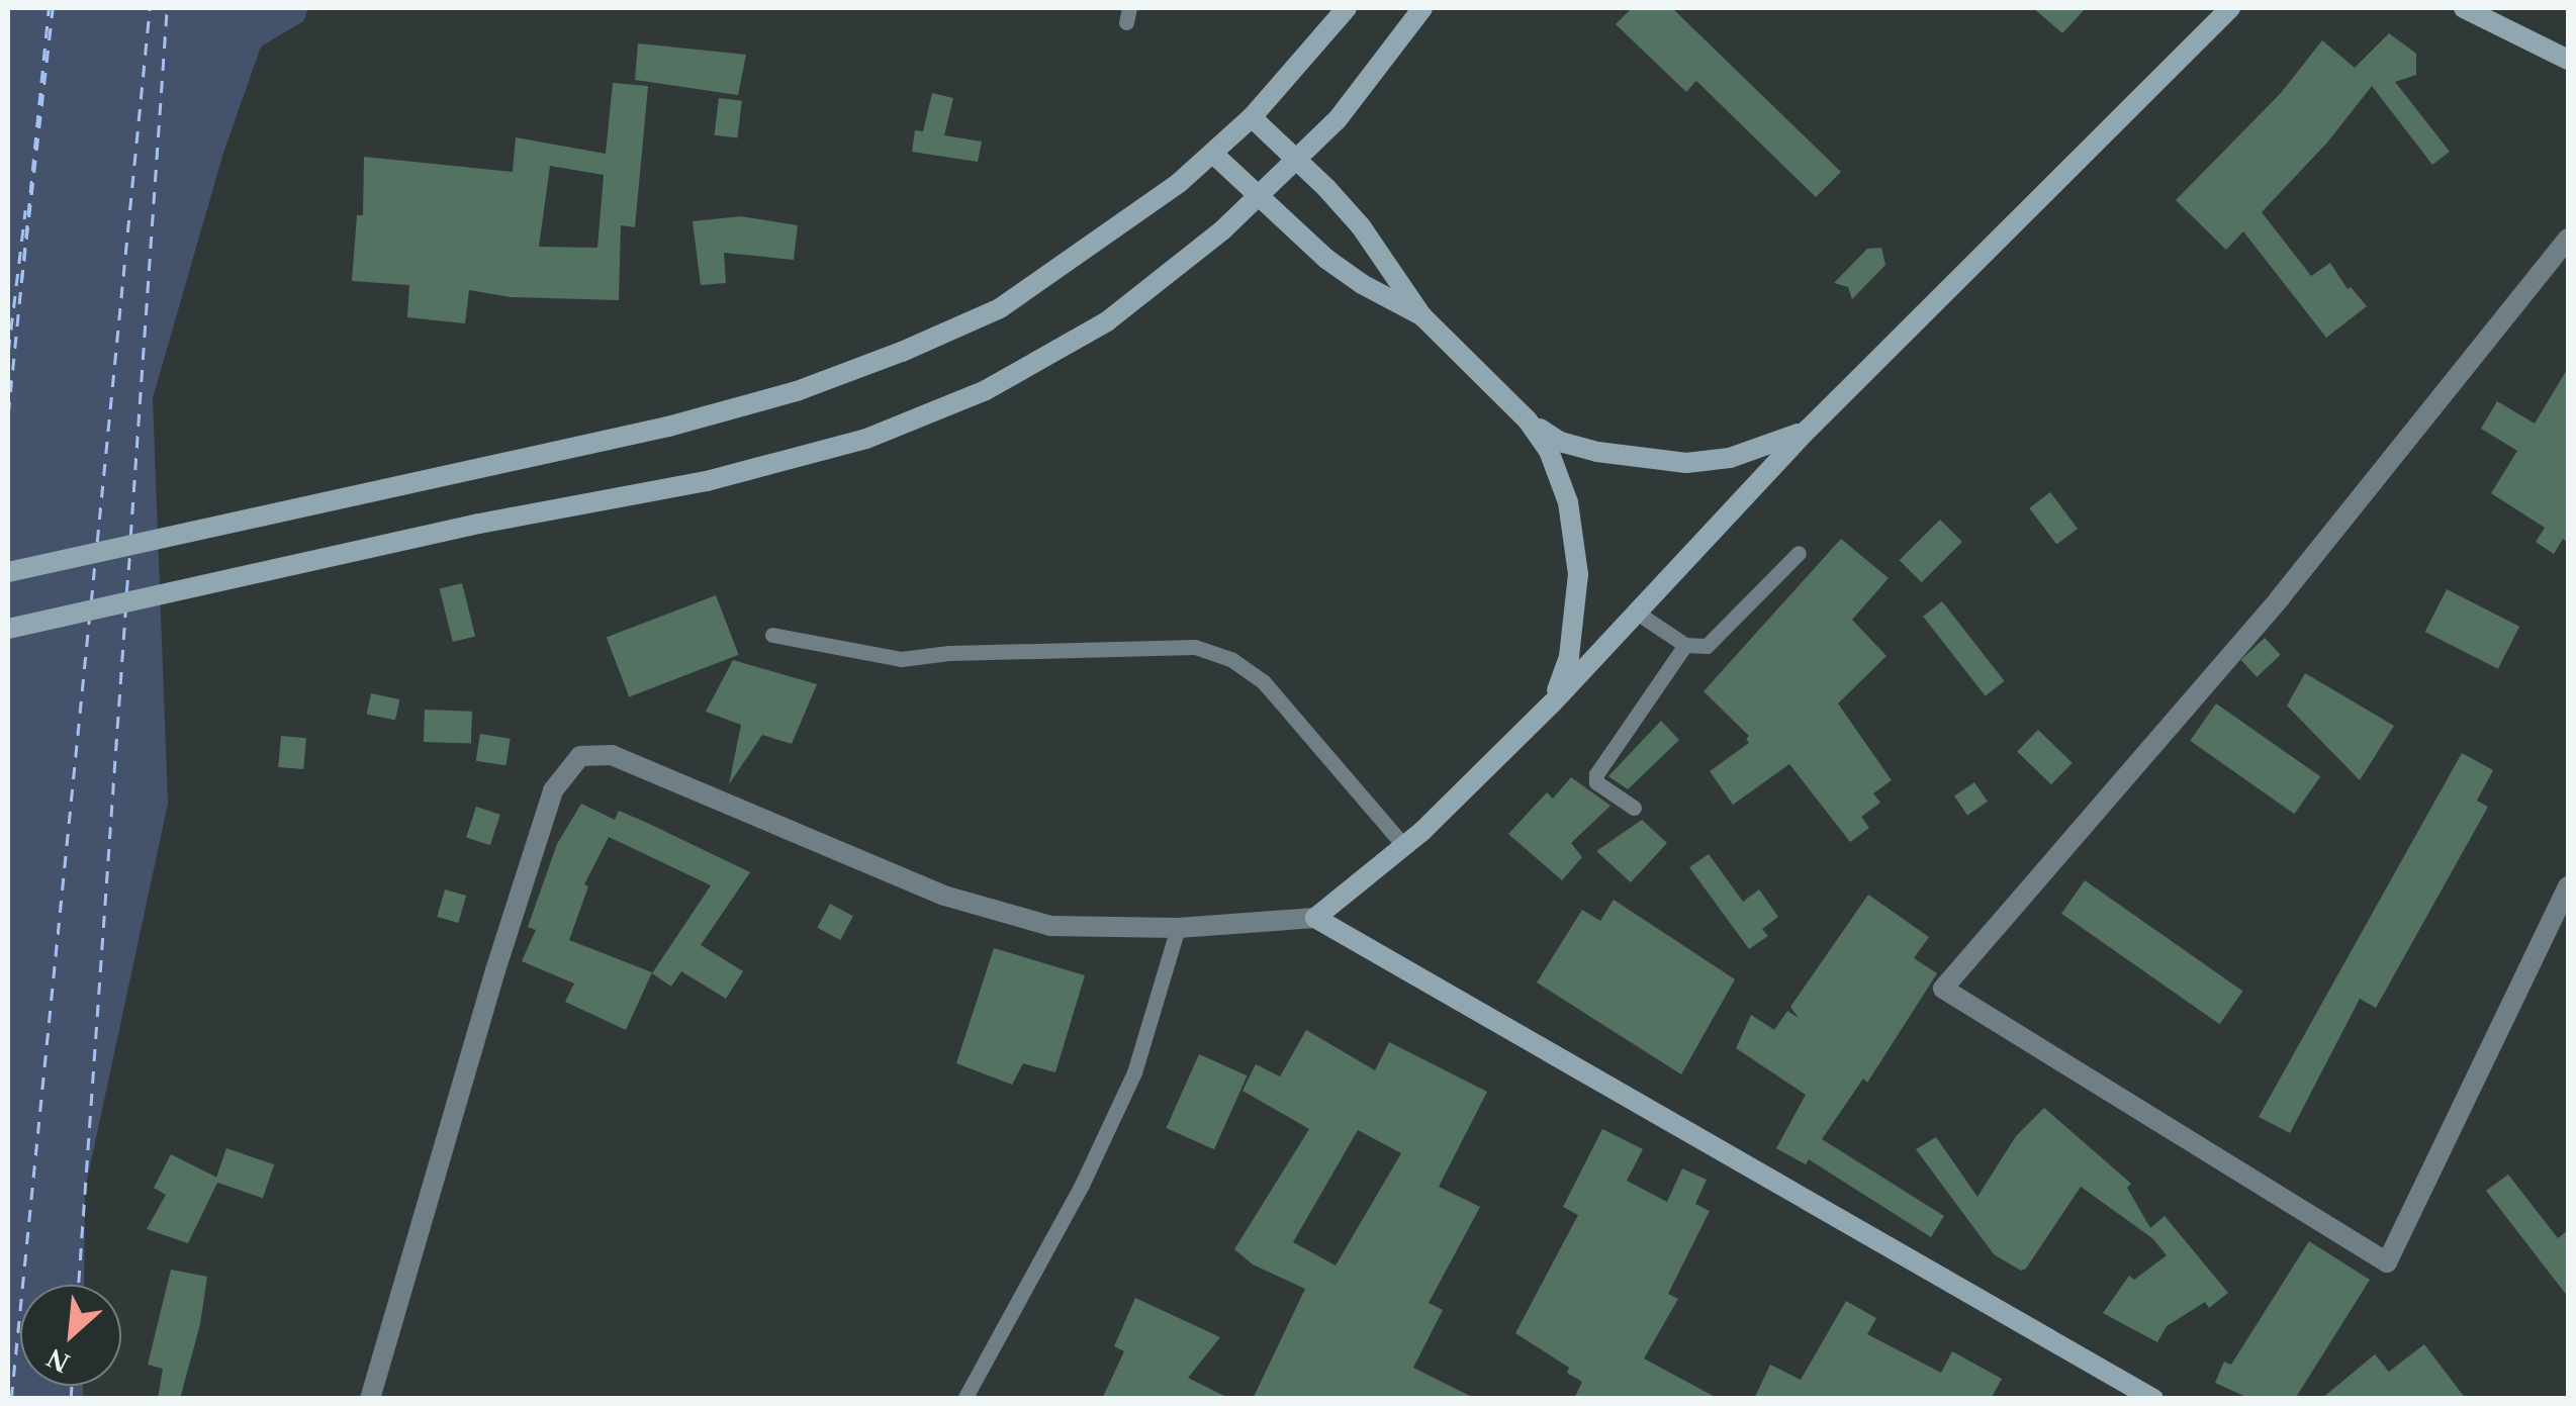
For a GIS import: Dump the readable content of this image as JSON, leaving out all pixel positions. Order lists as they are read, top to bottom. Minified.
{"north":"bottom left"}
